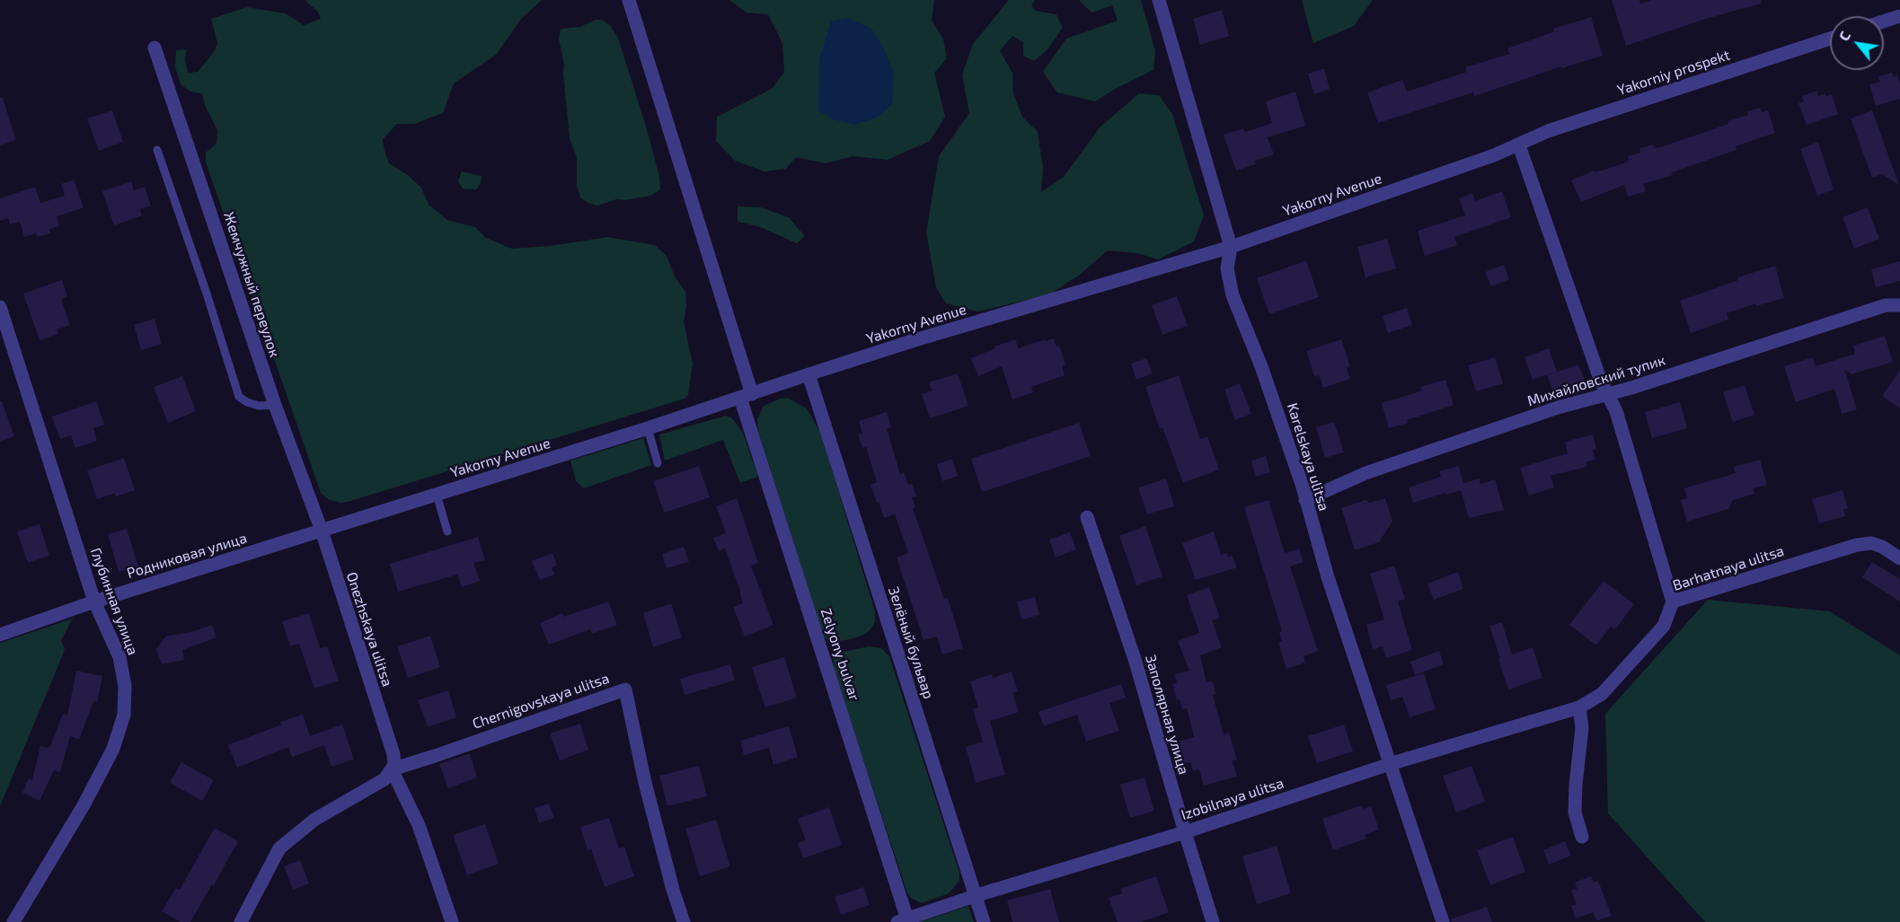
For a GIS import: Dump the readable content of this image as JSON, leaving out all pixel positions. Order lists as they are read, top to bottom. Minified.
{"streets":{"street":["Yakorniy prospekt","Yakorny Avenue","Жемчужный переулок","Михайловский тупик","Karelskaya ulitsa","Родниковая улица","Barhatnaya ulitsa","Глубинная улица","Onezhskaya ulitsa","Зелёный бульвар","Zelyony bulvar","Chernigovskaya ulitsa","Заполярная улица","Izobilnaya ulitsa"]},"crossings":[["Yakorniy prospekt","Yakorny Avenue"],["Yakorny Avenue","Жемчужный переулок"],["Yakorny Avenue","Karelskaya ulitsa"],["Yakorny Avenue","Родниковая улица"],["Yakorny Avenue","Onezhskaya ulitsa"],["Yakorny Avenue","Зелёный бульвар"],["Yakorny Avenue","Zelyony bulvar"],["Жемчужный переулок","Родниковая улица"],["Жемчужный переулок","Onezhskaya ulitsa"],["Михайловский тупик","Karelskaya ulitsa"],["Karelskaya ulitsa","Izobilnaya ulitsa"],["Родниковая улица","Глубинная улица"],["Родниковая улица","Onezhskaya ulitsa"],["Barhatnaya ulitsa","Izobilnaya ulitsa"],["Onezhskaya ulitsa","Chernigovskaya ulitsa"],["Зелёный бульвар","Izobilnaya ulitsa"],["Zelyony bulvar","Izobilnaya ulitsa"],["Заполярная улица","Izobilnaya ulitsa"]],"north":"top left"}
